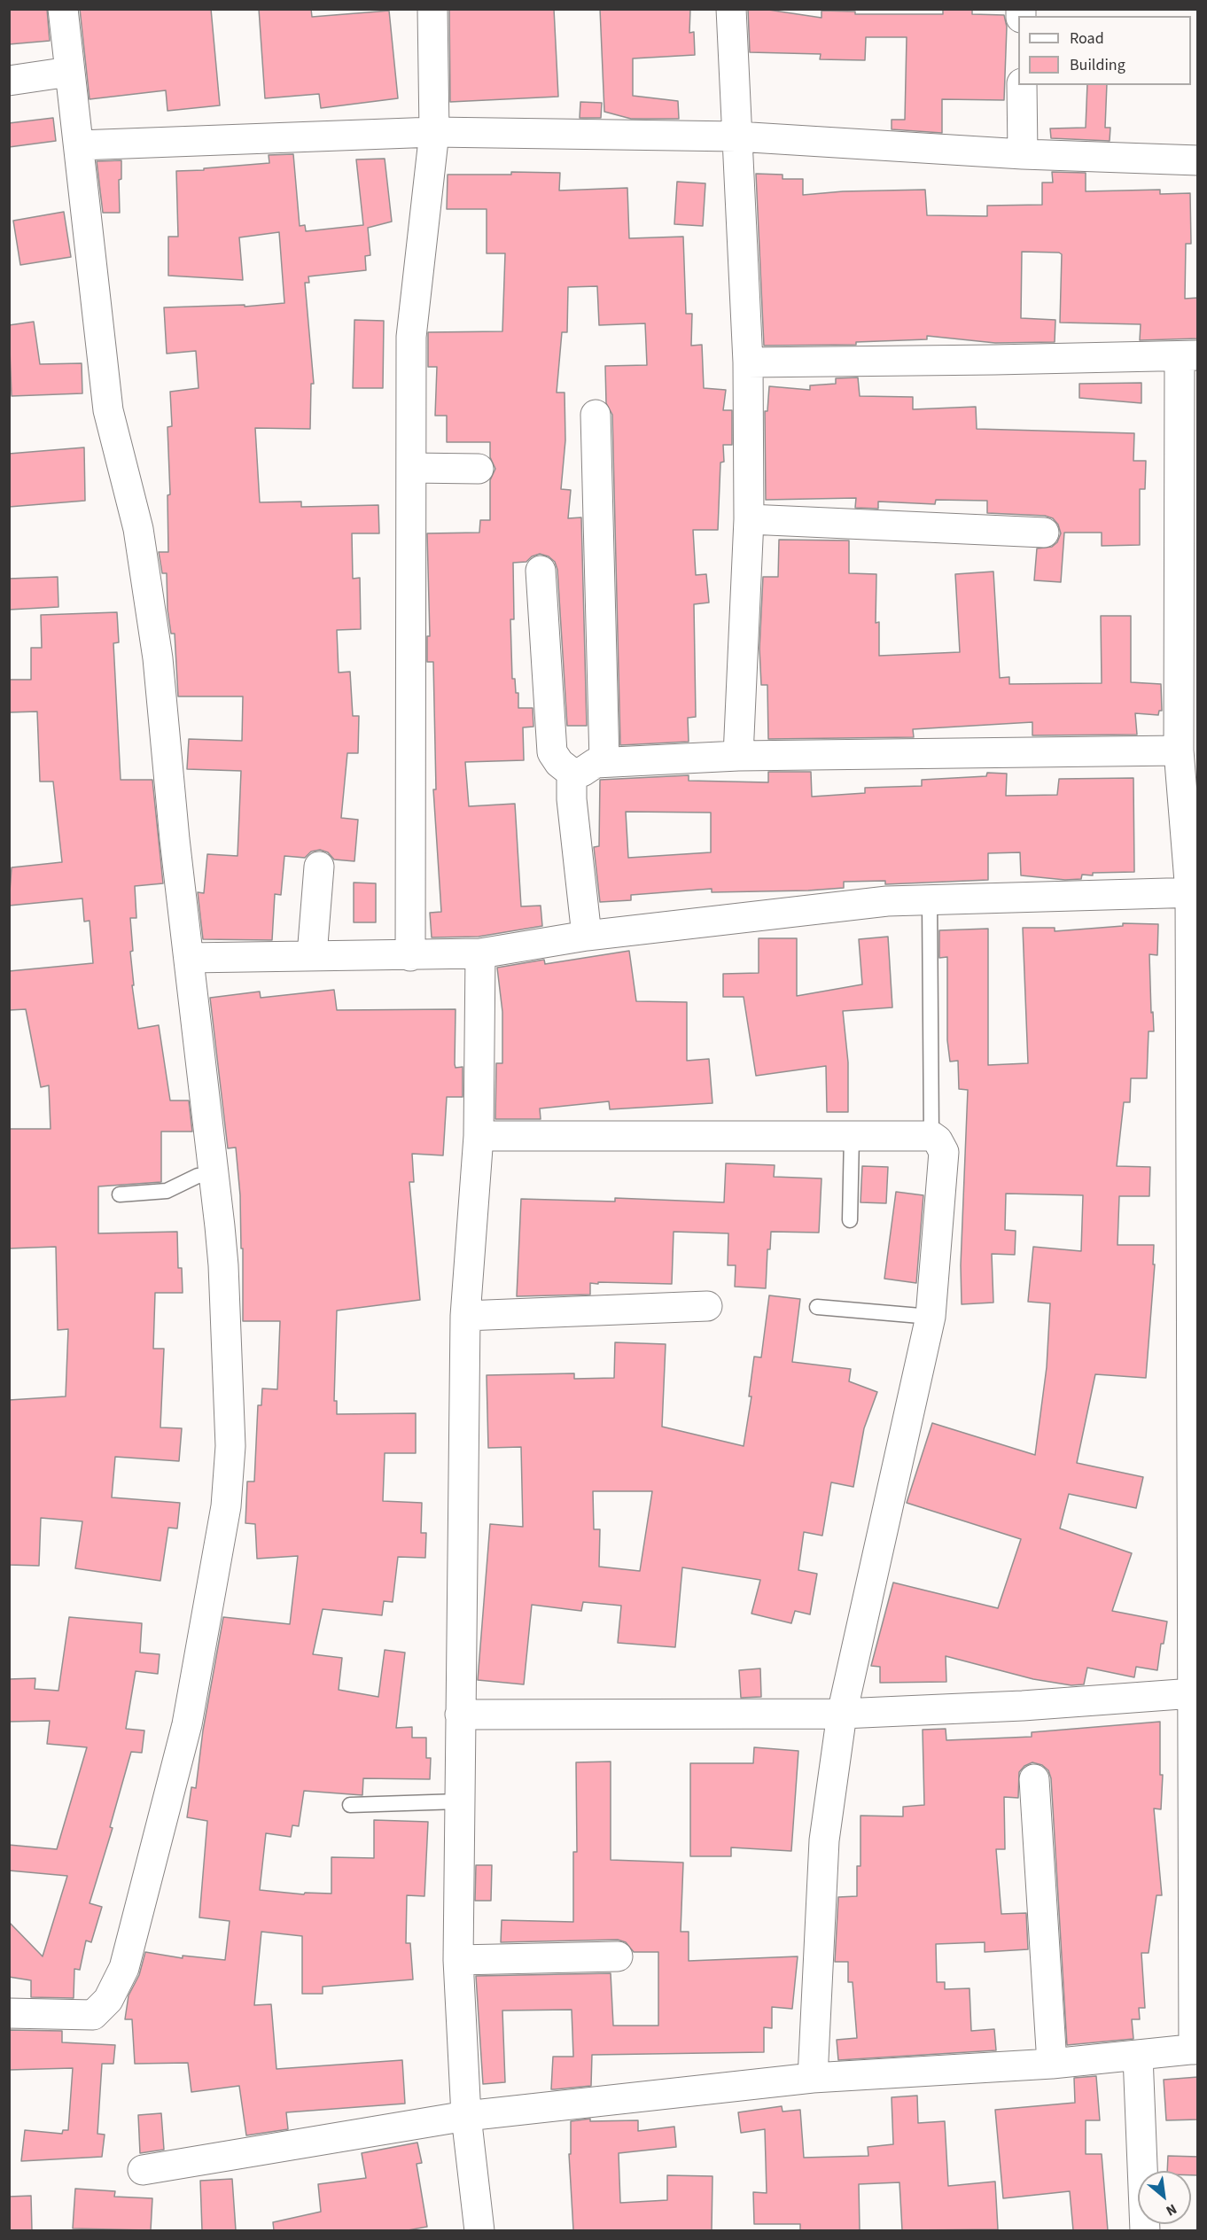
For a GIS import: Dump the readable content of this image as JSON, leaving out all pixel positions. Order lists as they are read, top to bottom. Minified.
{"legend":["Road","Building"],"north":"bottom right"}
